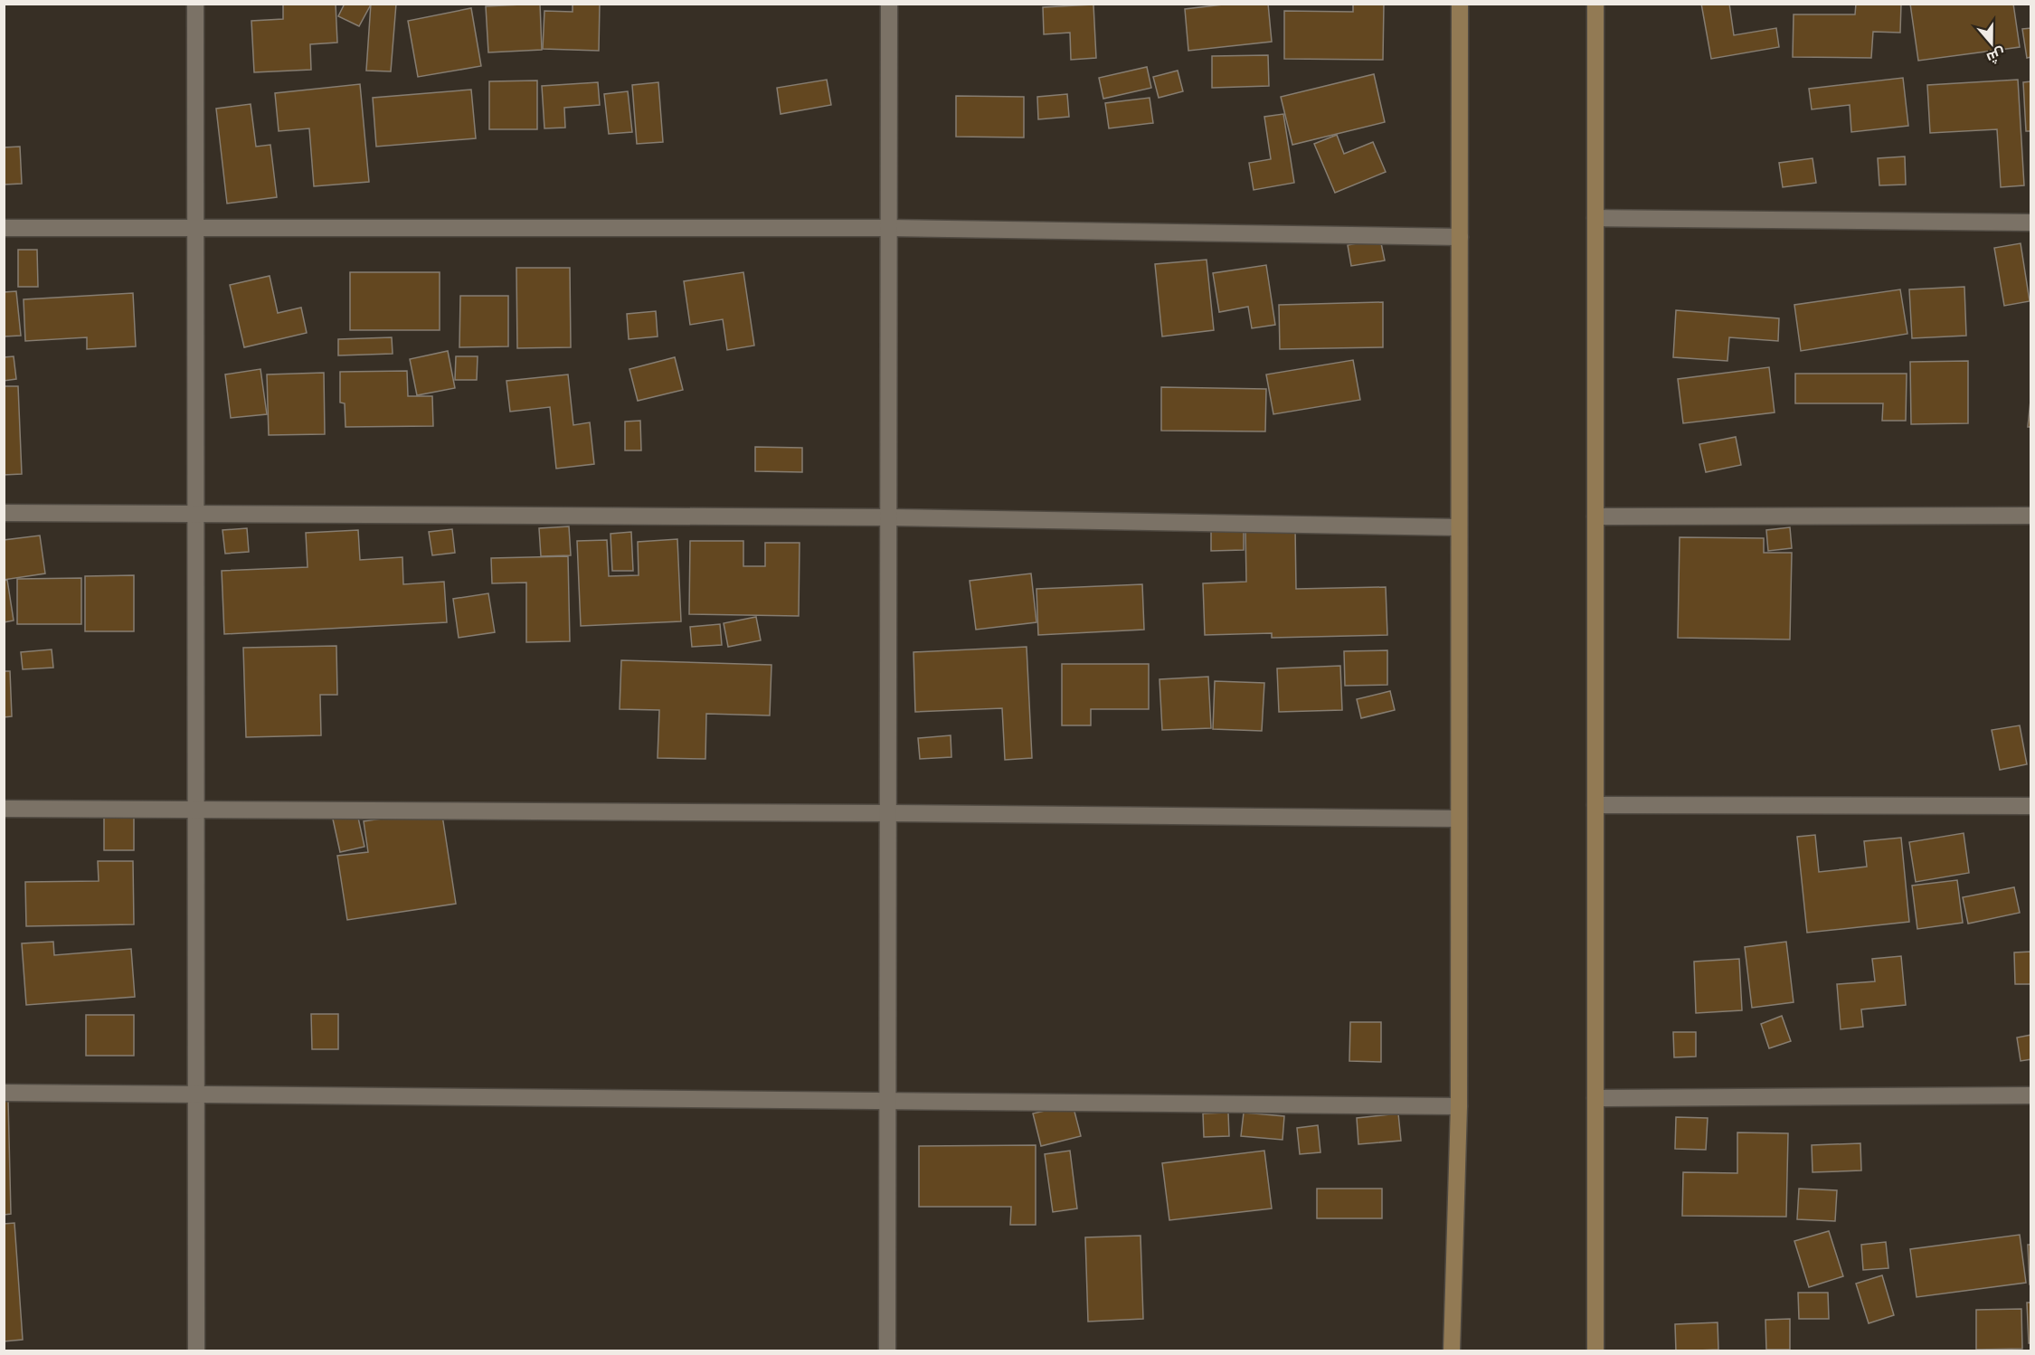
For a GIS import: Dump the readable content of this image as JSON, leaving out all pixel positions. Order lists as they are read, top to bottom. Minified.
{"north":"bottom"}
